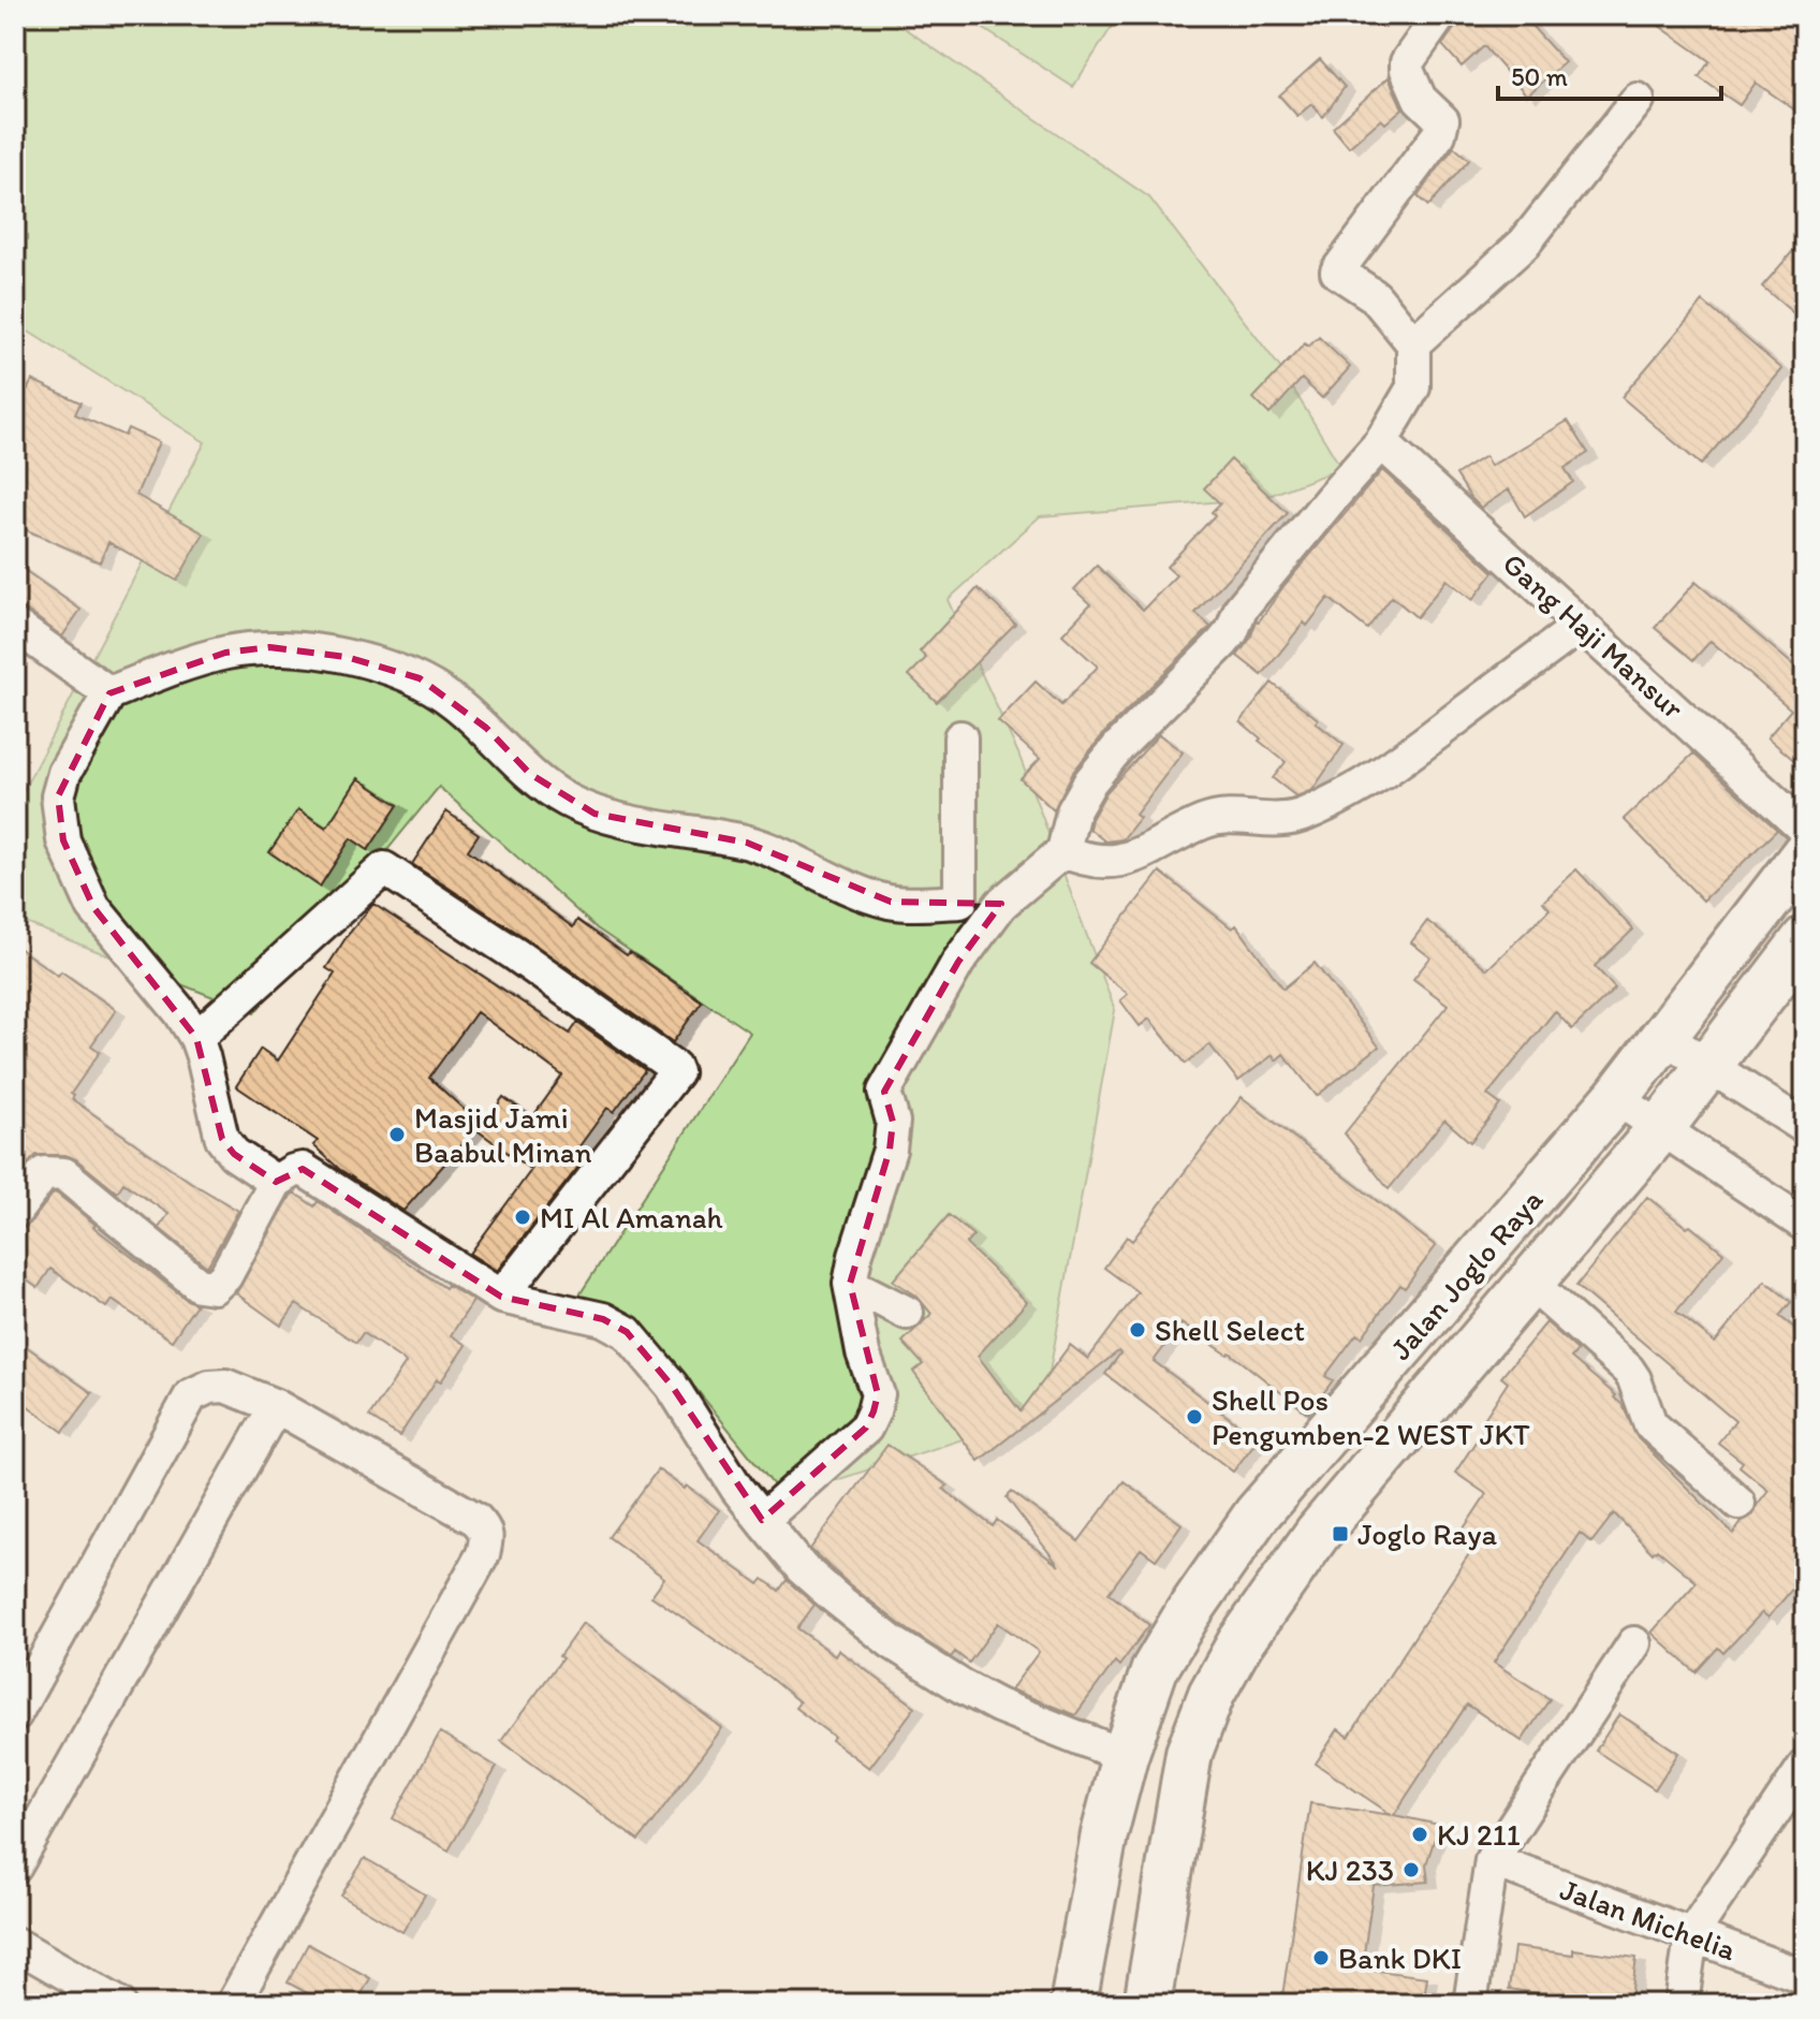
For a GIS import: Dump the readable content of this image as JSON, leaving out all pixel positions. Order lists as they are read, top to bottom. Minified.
{"streets":{"main road":["Jalan Joglo Raya"],"street":["Gang Haji Mansur","Jalan Michelia"]},"places":{"other":["Masjid Jami Baabul Minan","MI Al Amanah","Shell Select","Shell Pos Pengumben-2 WEST JKT","KJ 211","KJ 233","Bank DKI"],"transit":["Joglo Raya"]},"scale_bar":"50 m"}
